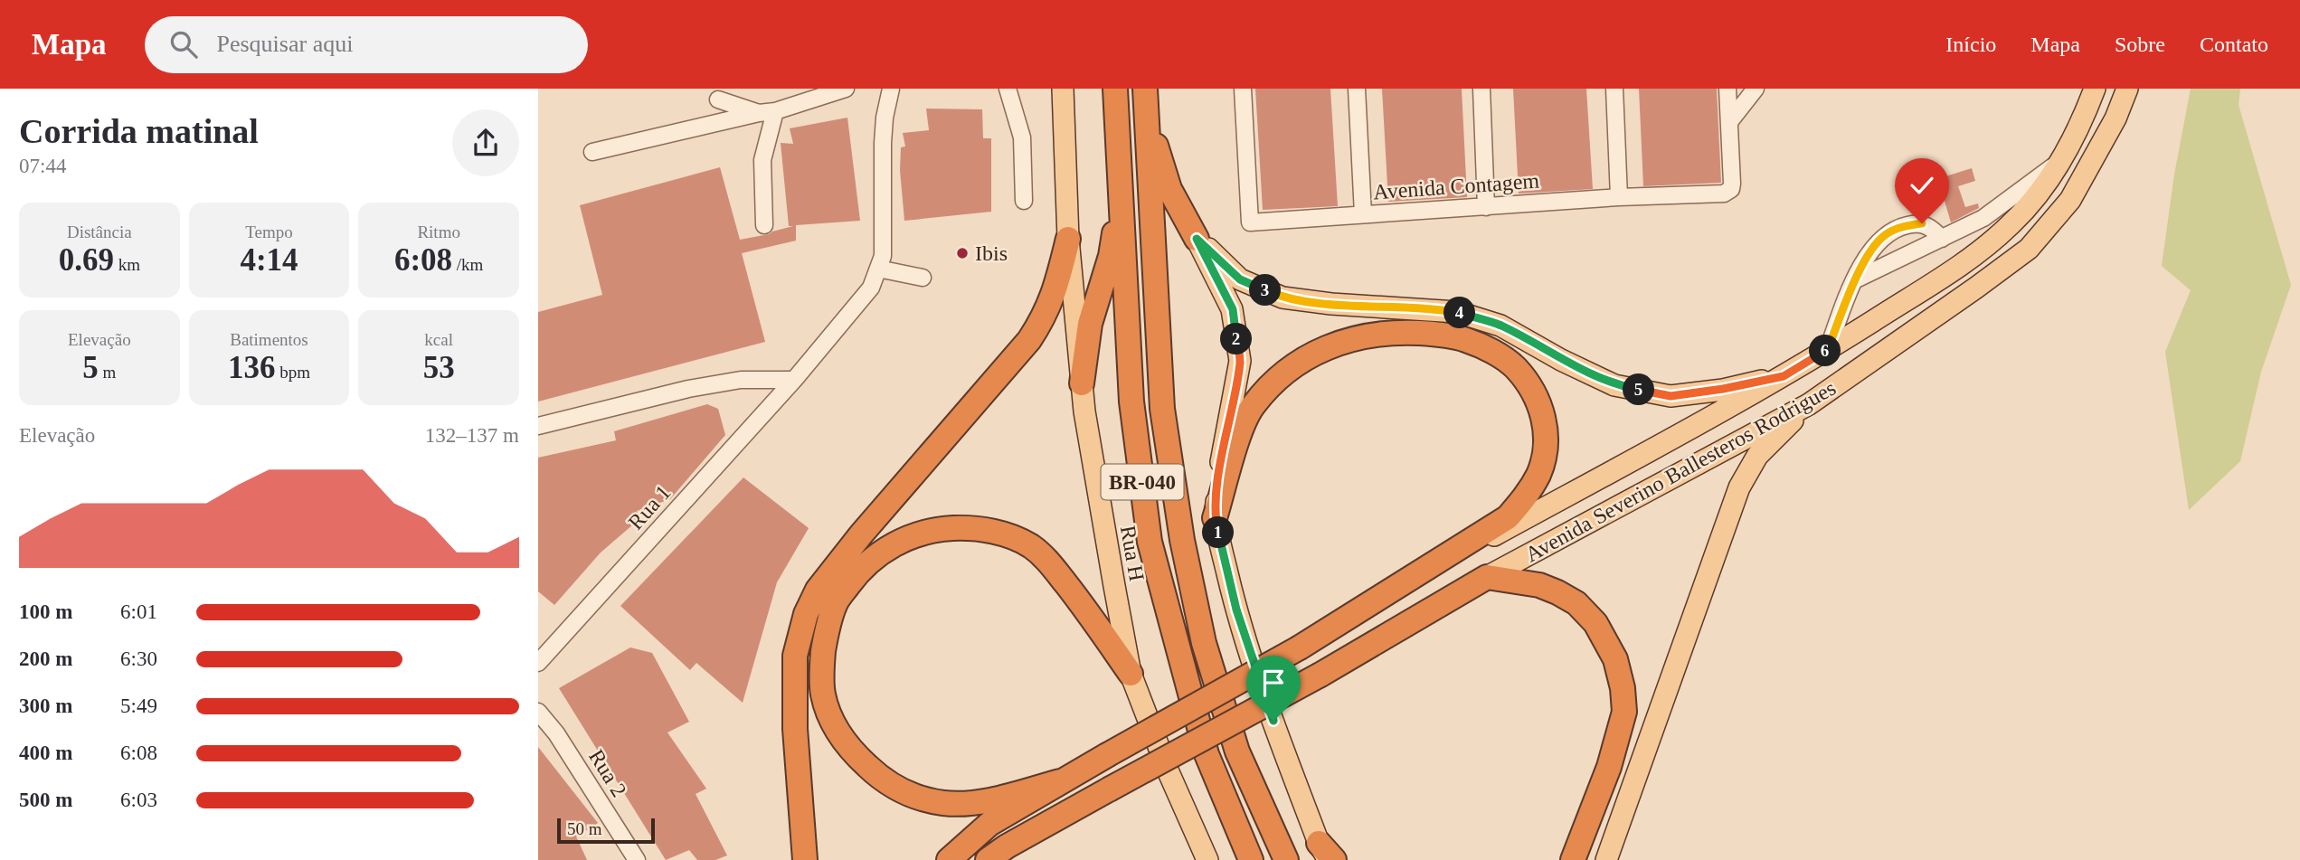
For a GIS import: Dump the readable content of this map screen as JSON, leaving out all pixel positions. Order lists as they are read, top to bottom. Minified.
{"streets":{"highway":["Avenida Severino Ballesteros Rodrigues","BR-040"],"main road":["Rua H"],"lane":["Avenida Contagem","Rua 1","Rua 2"]},"places":["Ibis"],"scale_bar":"50 m","page":{"header":"Mapa","search":"Pesquisar aqui","nav":["Início","Mapa","Sobre","Contato"],"heading":["Corrida matinal","07:44"],"stats":[["Distância","0.69 km"],["Tempo","4:14"],["Ritmo","6:08 /km"],["Elevação","5 m"],["Batimentos","136 bpm"],["kcal","53"]],"pins":["3","4","2","6","5","1"],"chart":["Elevação","132–137 m"],"list":[{"name":"100 m","note":"6:01"},{"name":"200 m","note":"6:30"},{"name":"300 m","note":"5:49"},{"name":"400 m","note":"6:08"},{"name":"500 m","note":"6:03"}],"scale":"50 m"}}
